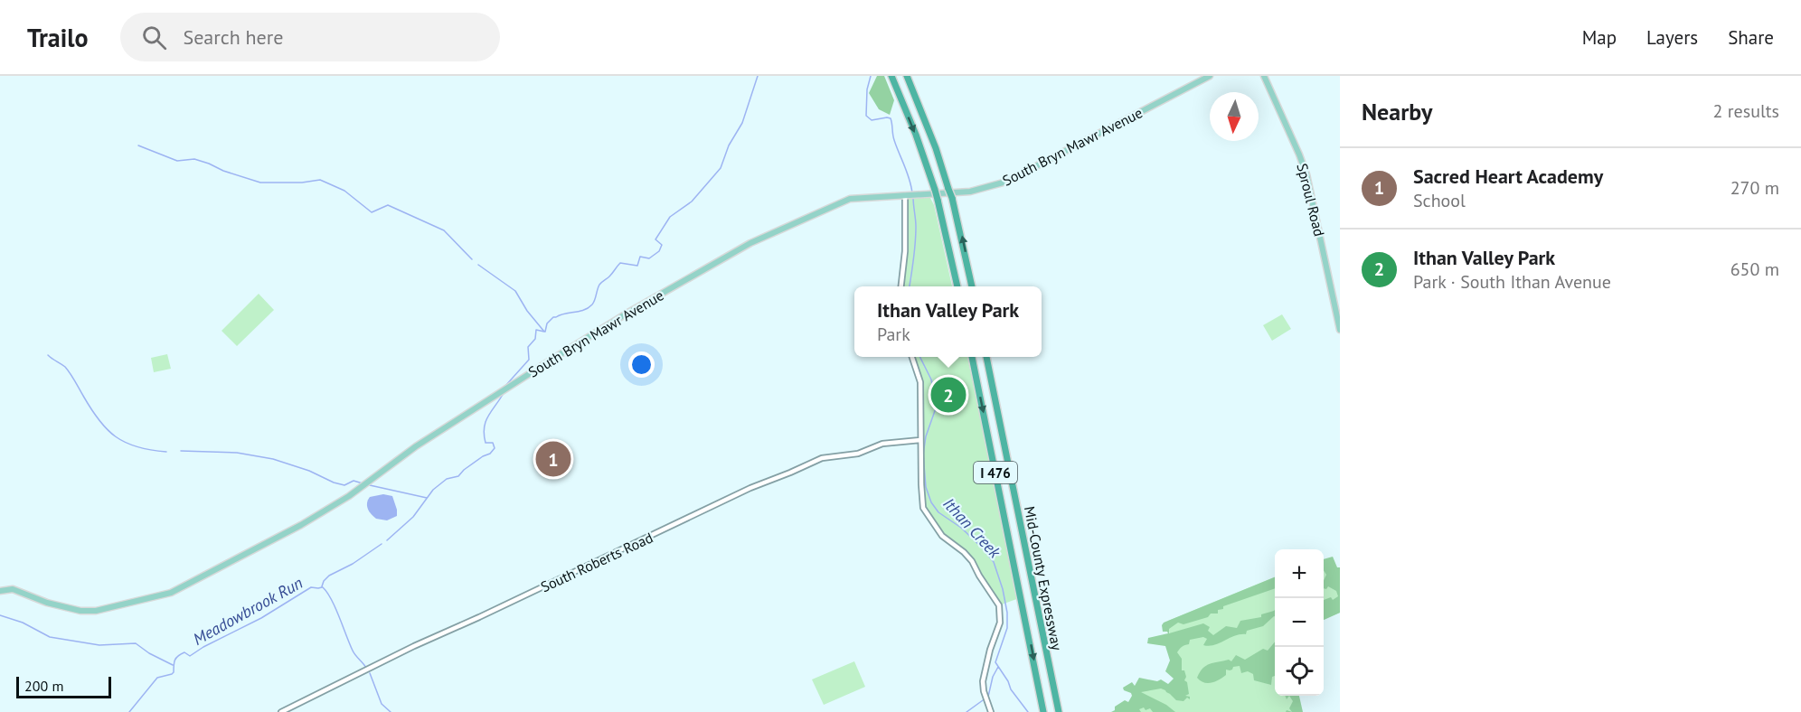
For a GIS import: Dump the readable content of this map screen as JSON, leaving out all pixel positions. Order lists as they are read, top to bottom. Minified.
{"streets":{"highway":["I 476","Mid-County Expressway"],"main road":["South Bryn Mawr Avenue","Sproul Road"],"street":["South Roberts Road"]},"water":["Ithan Creek","Meadowbrook Run"],"scale_bar":"200 m","north":"bottom","page":{"header":"Trailo","search":"Search here","nav":["Map","Layers","Share"],"heading":["Nearby","2 results"],"list":[{"mark":"1","name":"Sacred Heart Academy","note":"School","value":"270 m"},{"mark":"2","name":"Ithan Valley Park","note":"Park · South Ithan Avenue","value":"650 m"}],"popup":["Ithan Valley Park","Park"],"pins":["2","1"],"map_buttons":["+","−"],"scale":"200 m"}}
